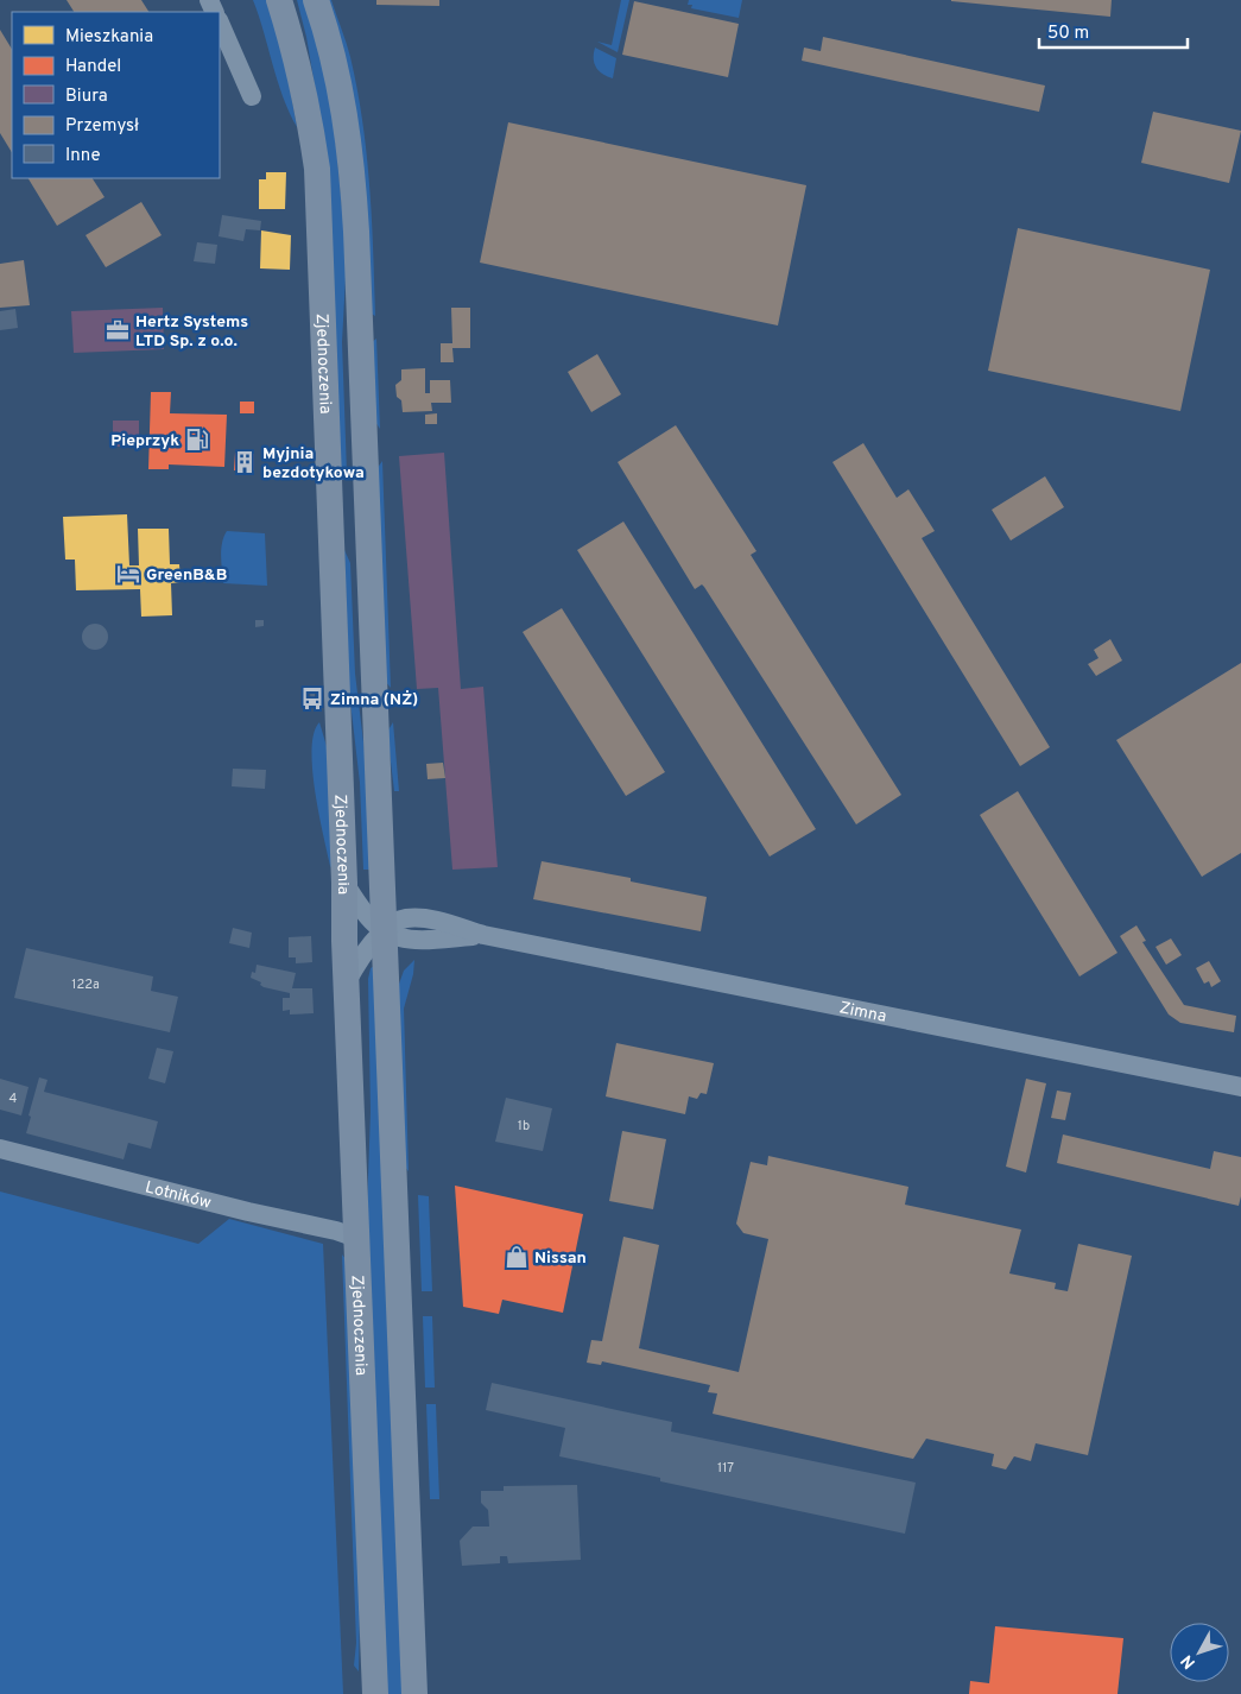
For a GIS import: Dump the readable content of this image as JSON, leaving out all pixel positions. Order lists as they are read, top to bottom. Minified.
{"streets":{"main road":["Zjednoczenia"],"street":["Zimna","Lotników"]},"crossings":[["Zjednoczenia","Zimna"],["Zjednoczenia","Lotników"]],"places":{"office":["Hertz Systems LTD Sp. z o.o."],"fuel station":["Pieprzyk"],"building":["Myjnia bezdotykowa"],"hotel":["GreenB&B"],"bus stop":["Zimna (NŻ)"],"shop":["Nissan"]},"house_numbers":["122a","4","1b","117"],"legend":["Mieszkania","Handel","Biura","Przemysł","Inne"],"scale_bar":"50 m","north":"bottom left"}
